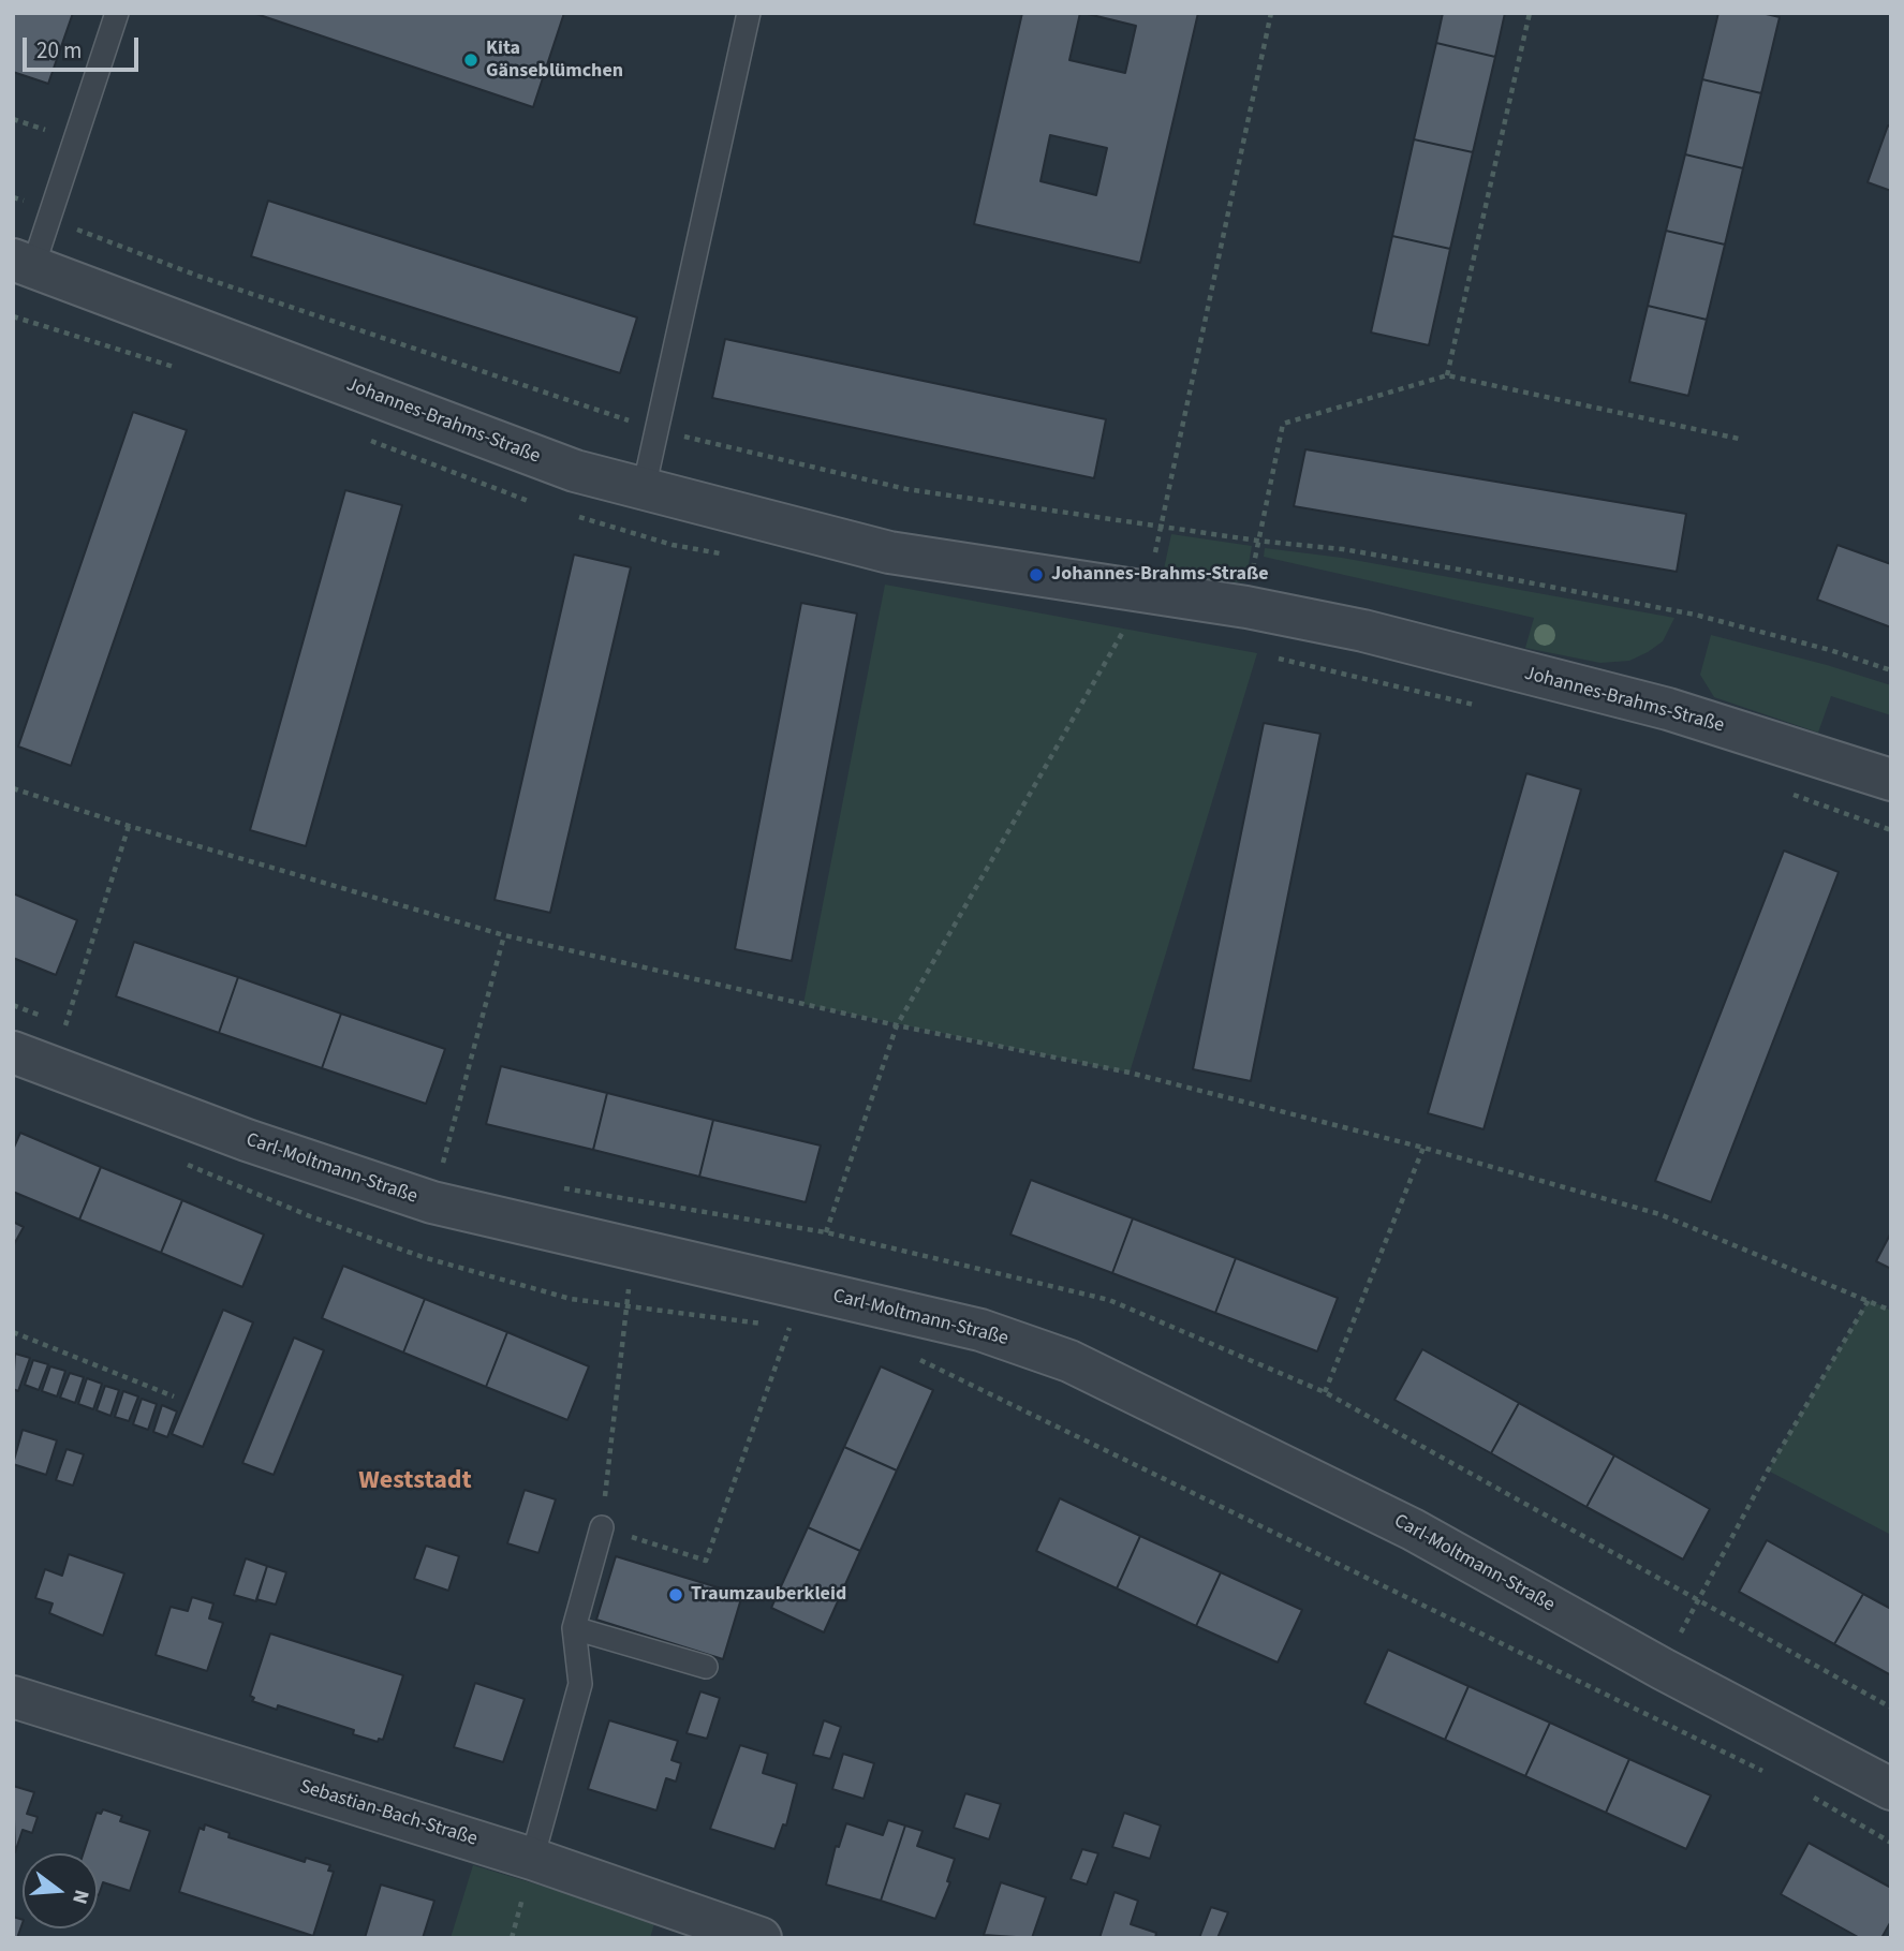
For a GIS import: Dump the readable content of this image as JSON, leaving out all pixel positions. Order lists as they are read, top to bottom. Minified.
{"streets":{"street":["Johannes-Brahms-Straße","Carl-Moltmann-Straße","Sebastian-Bach-Straße"]},"districts":["Weststadt"],"places":["Kita Gänseblümchen","Johannes-Brahms-Straße","Traumzauberkleid"],"scale_bar":"20 m","north":"right"}
